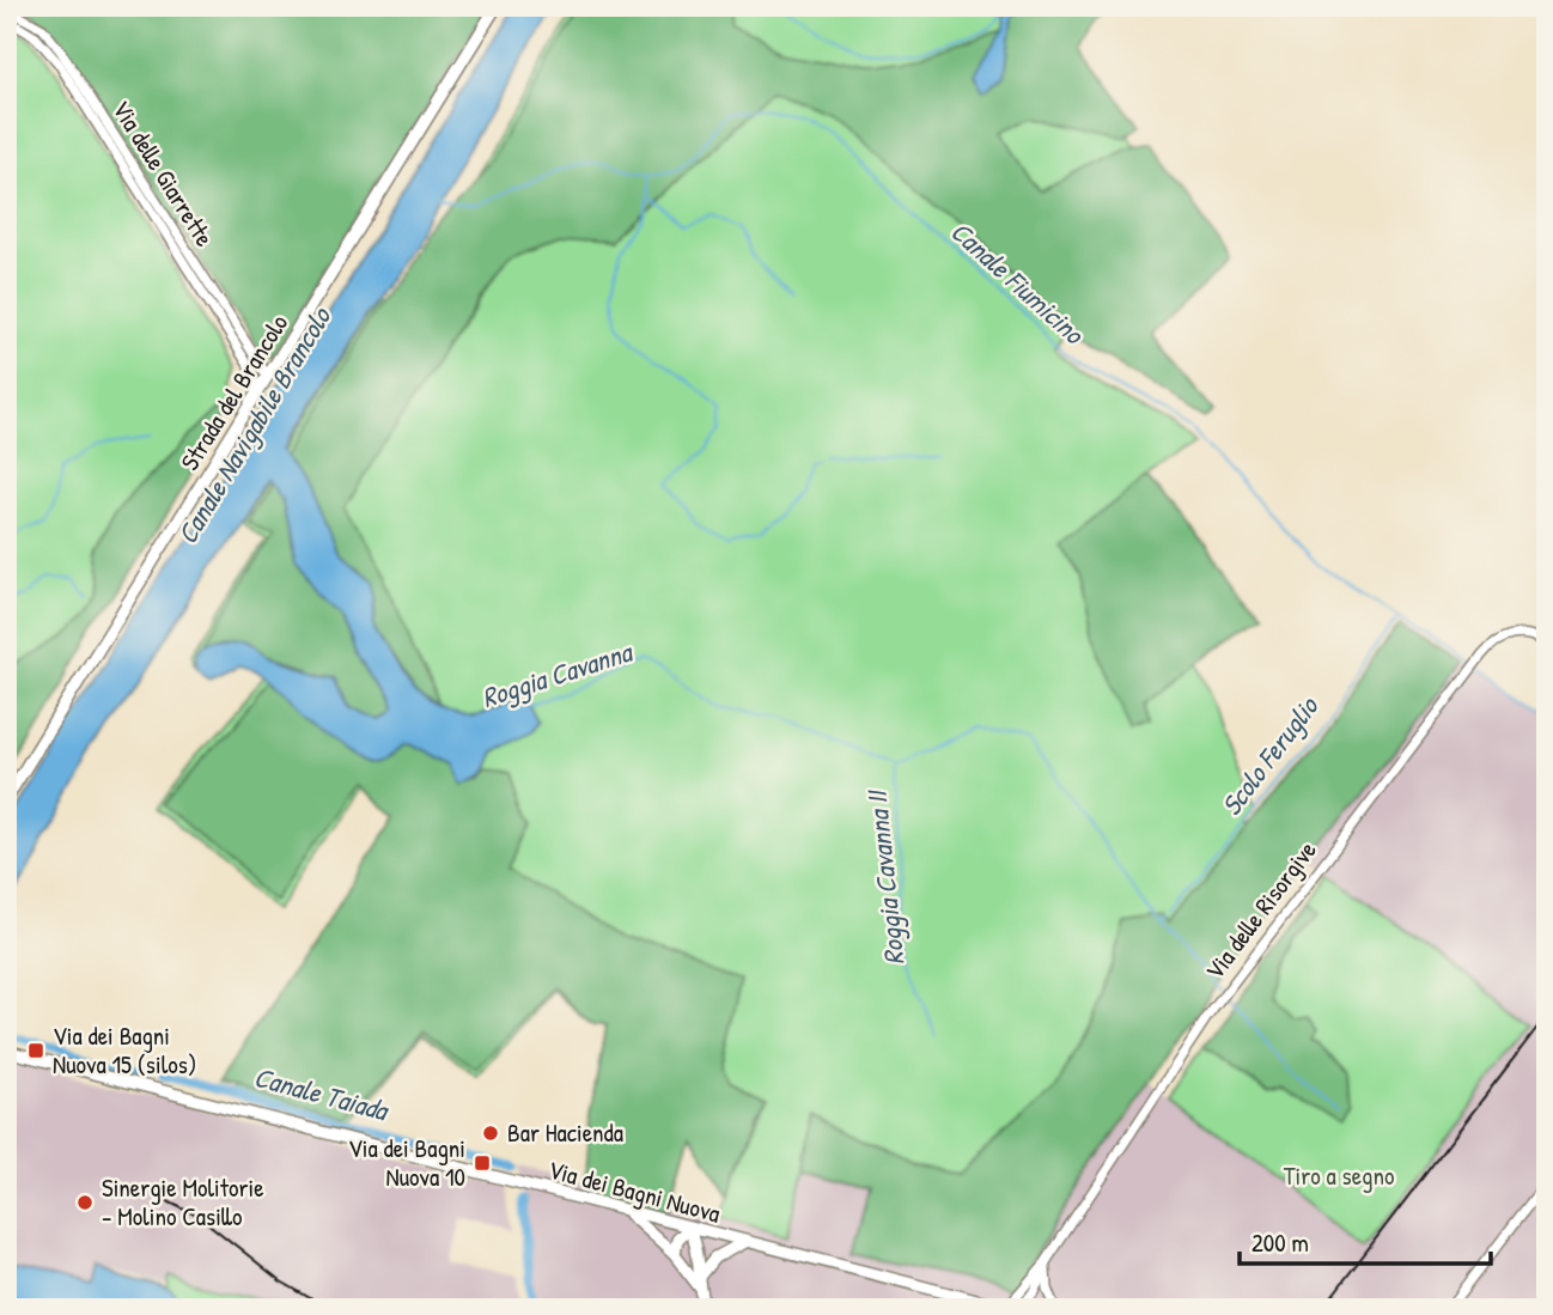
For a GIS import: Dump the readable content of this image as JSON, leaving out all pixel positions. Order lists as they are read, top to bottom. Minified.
{"streets":{"street":["Via delle Giarrette","Strada del Brancolo","Via delle Risorgive","Via dei Bagni Nuova"]},"crossings":[["Via delle Giarrette","Strada del Brancolo"],["Via delle Risorgive","Via dei Bagni Nuova"]],"water":["Canale Fiumicino","Canale Navigabile Brancolo","Roggia Cavanna","Scolo Feruglio","Roggia Cavanna II","Canale Taiada"],"parks":["Tiro a segno"],"places":{"transit":["Via dei Bagni Nuova 15 (silos)","Via dei Bagni Nuova 10"],"other":["Bar Hacienda","Sinergie Molitorie - Molino Casillo"]},"scale_bar":"200 m"}
